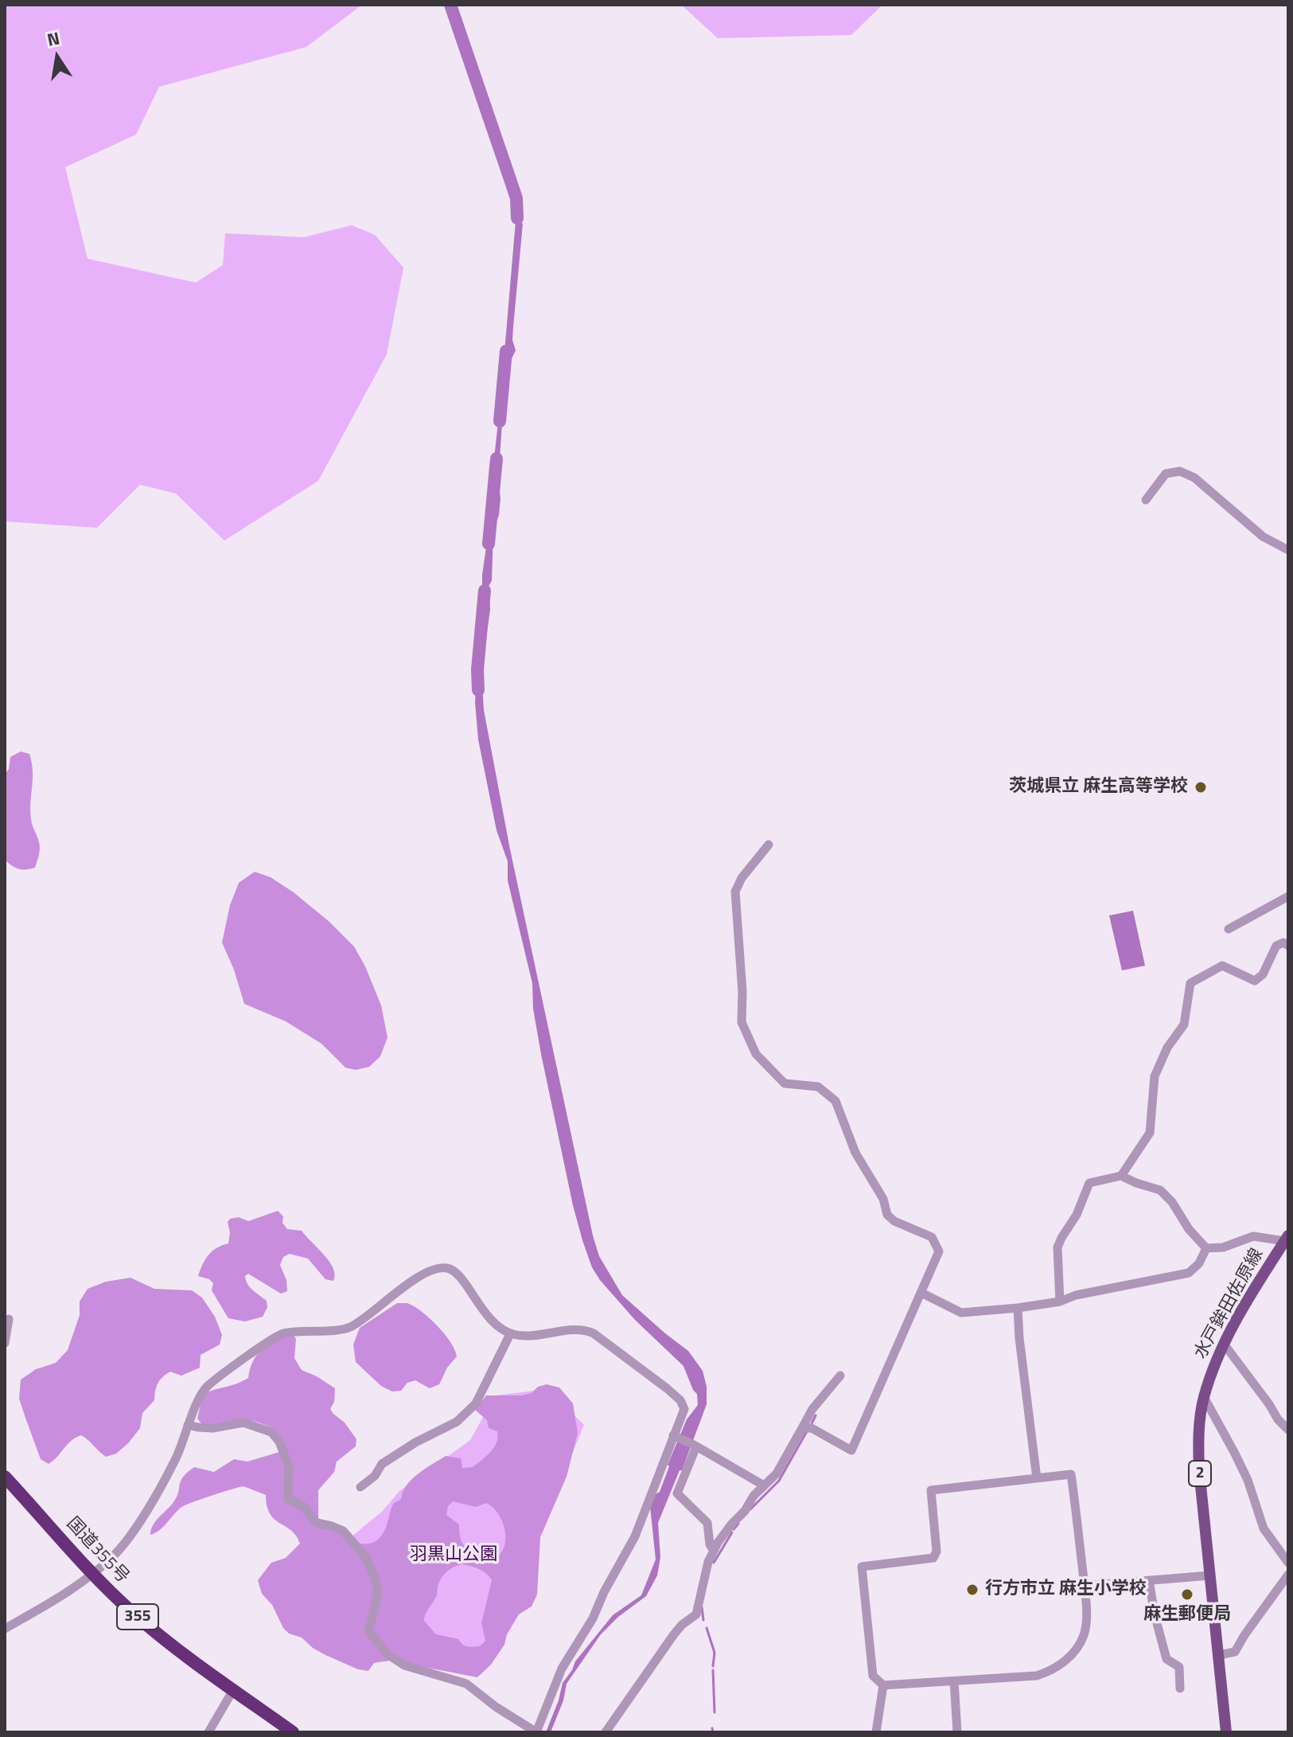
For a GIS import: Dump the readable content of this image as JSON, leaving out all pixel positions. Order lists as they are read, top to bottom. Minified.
{"streets":{"highway":["国道355号","355"],"main road":["水戸鉾田佐原線","2"]},"parks":["羽黒山公園"],"places":["茨城県立 麻生高等学校","行方市立 麻生小学校","麻生郵便局"],"north":"top"}
